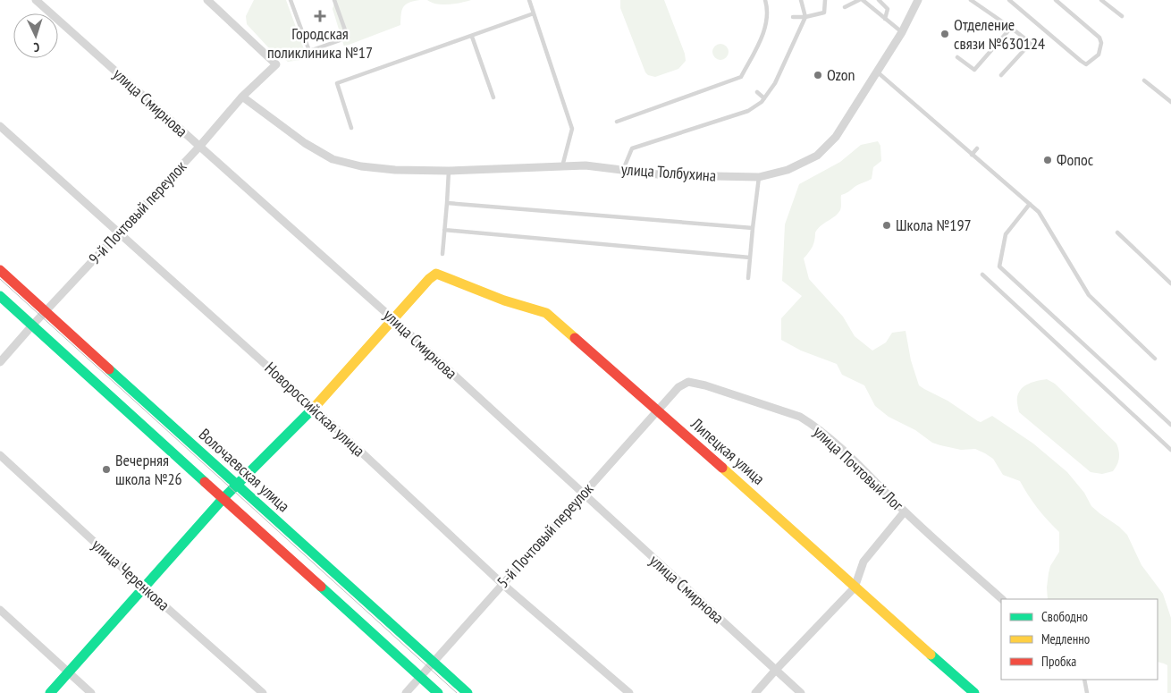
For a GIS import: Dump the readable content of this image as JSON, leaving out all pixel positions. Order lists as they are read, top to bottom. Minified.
{"streets":{"street":["улица Смирнова","улица Толбухина","9-й Почтовый переулок","Новороссийская улица","Липецкая улица","улица Почтовый Лог","Волочаевская улица","5-й Почтовый переулок","улица Черенкова"]},"crossings":[["улица Смирнова","9-й Почтовый переулок"],["улица Смирнова","Липецкая улица"],["улица Смирнова","5-й Почтовый переулок"],["улица Толбухина","9-й Почтовый переулок"],["9-й Почтовый переулок","Новороссийская улица"],["9-й Почтовый переулок","Волочаевская улица"],["Новороссийская улица","5-й Почтовый переулок"],["Липецкая улица","5-й Почтовый переулок"],["улица Почтовый Лог","5-й Почтовый переулок"],["Волочаевская улица","5-й Почтовый переулок"]],"places":{"health":["Городская поликлиника №17"],"other":["Отделение связи №630124","Ozon","Фопос","Школа №197","Вечерняя школа №26"]},"legend":["Свободно","Медленно","Пробка"],"north":"bottom"}
